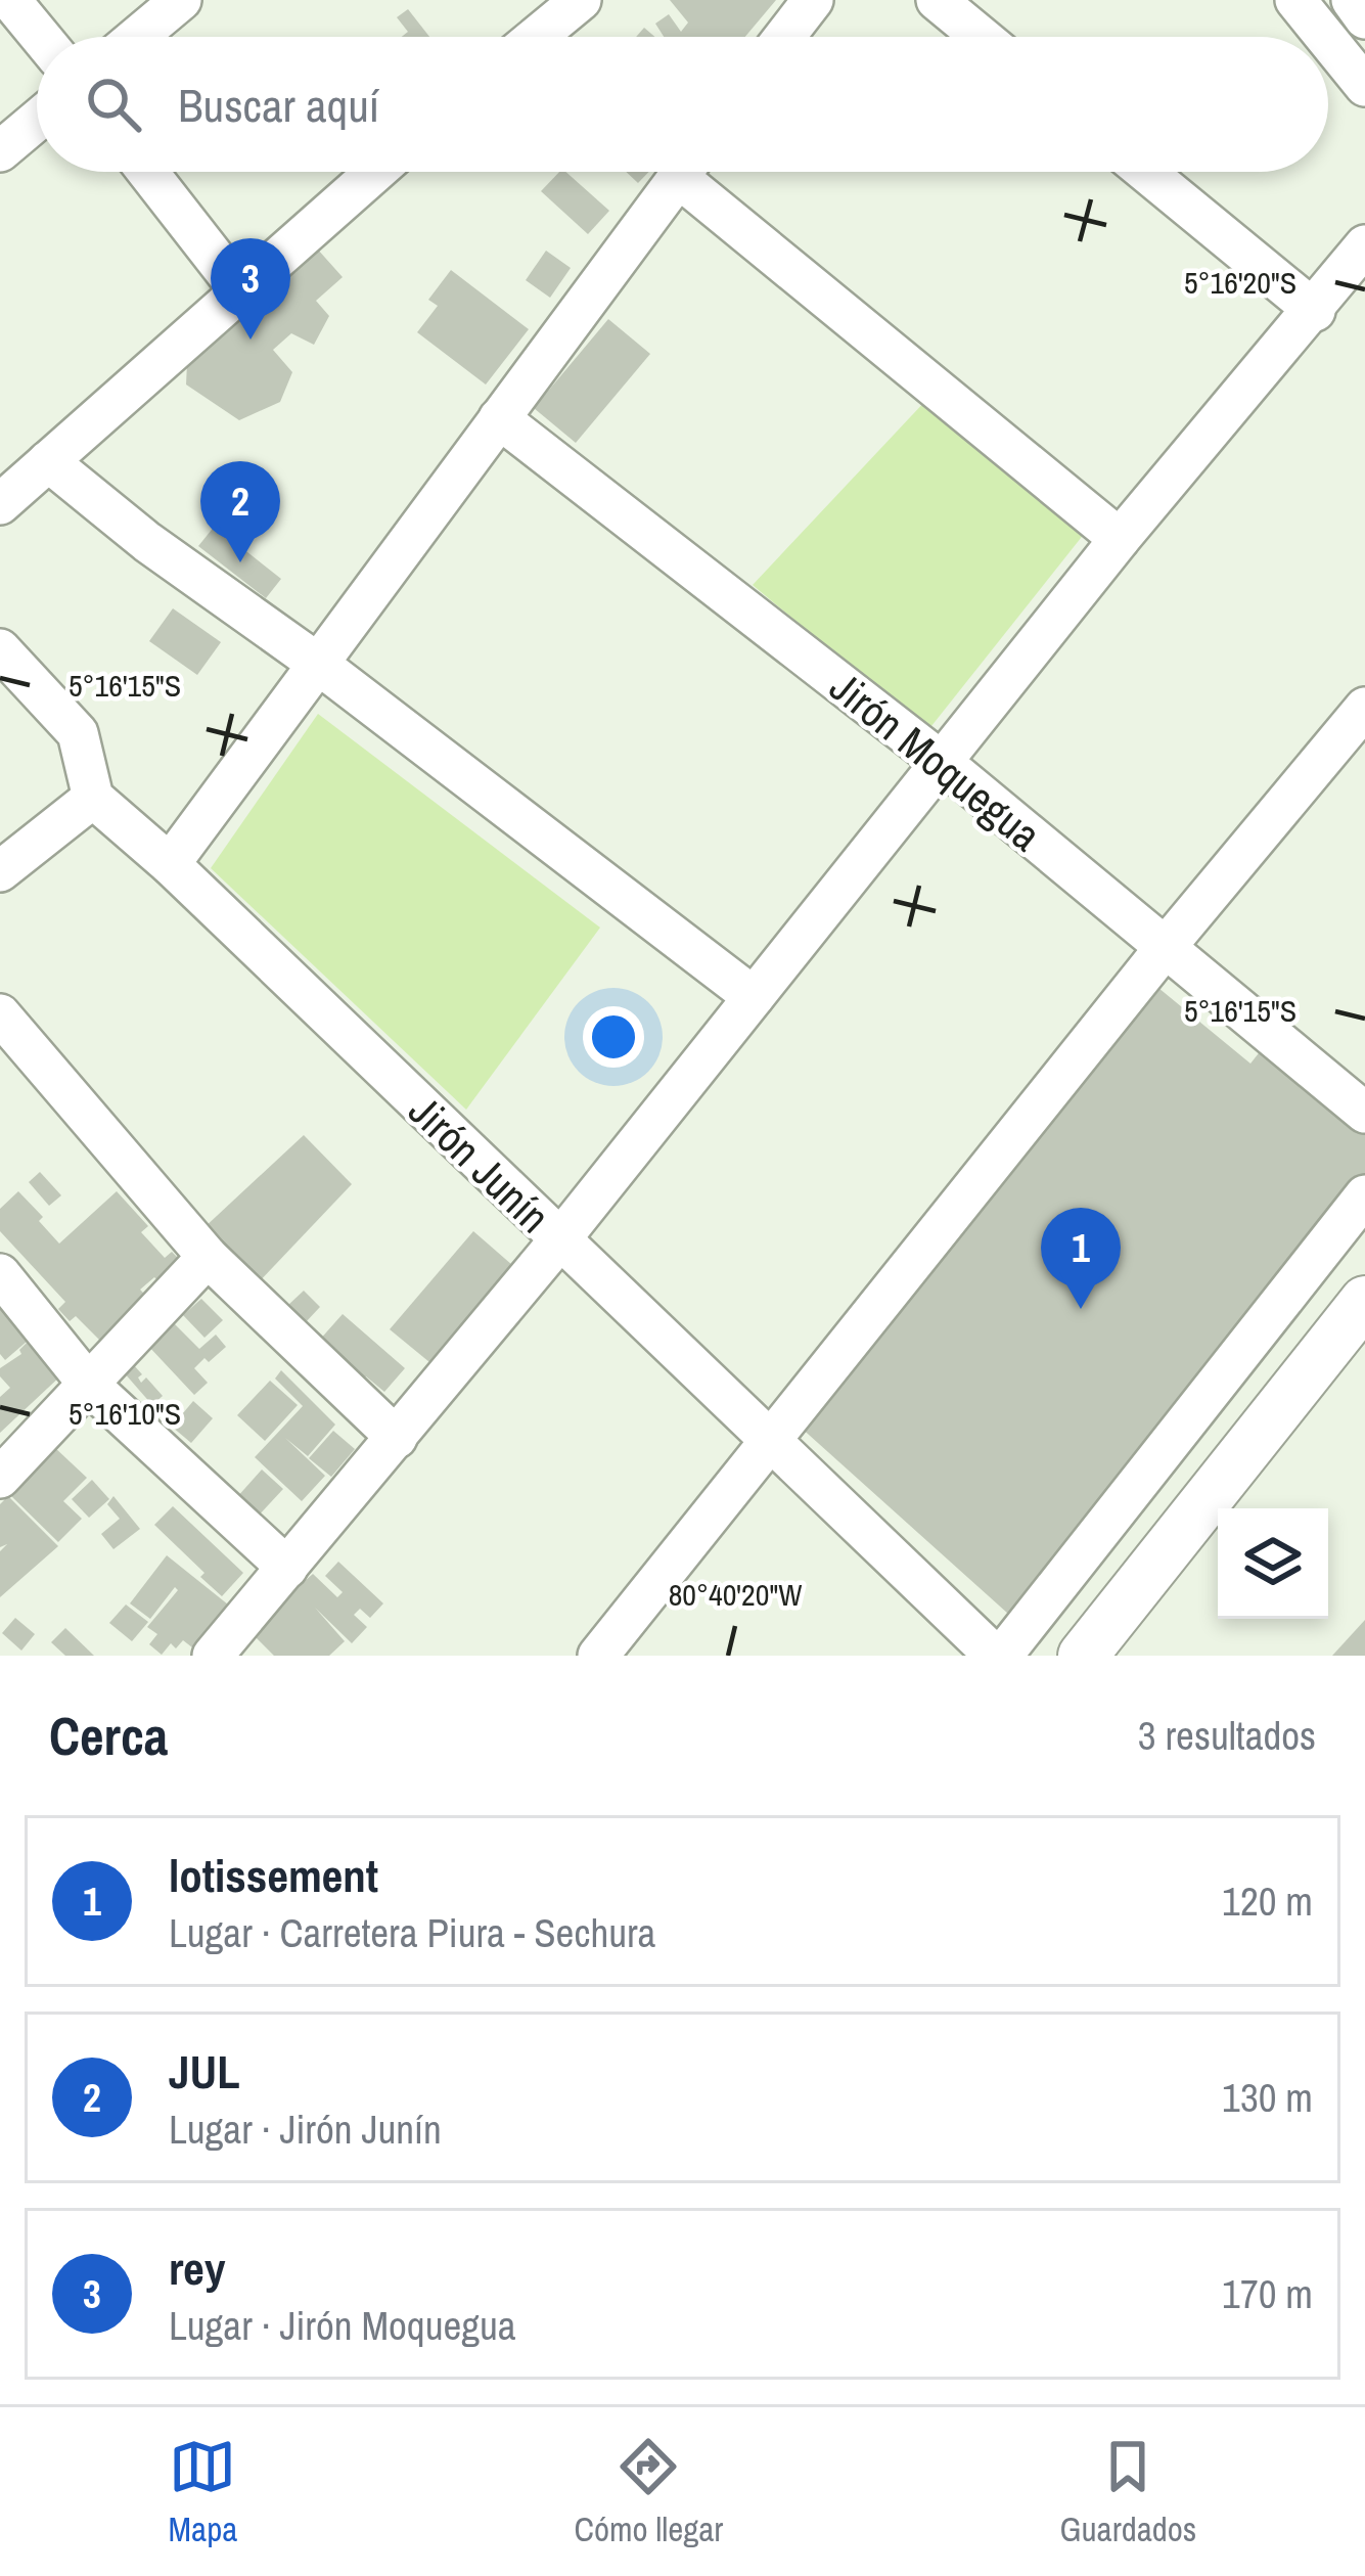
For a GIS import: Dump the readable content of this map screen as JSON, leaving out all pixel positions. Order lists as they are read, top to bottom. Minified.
{"streets":{"street":["Jirón Moquegua","Jirón Junín"]},"page":{"search":"Buscar aquí","pins":["3","2","1"],"heading":["Cerca","3 resultados"],"list":[{"mark":"1","name":"lotissement","note":"Lugar · Carretera Piura - Sechura","value":"120 m"},{"mark":"2","name":"JUL","note":"Lugar · Jirón Junín","value":"130 m"},{"mark":"3","name":"rey","note":"Lugar · Jirón Moquegua","value":"170 m"}],"nav":["Mapa","Cómo llegar","Guardados"]},"coordinates":["5°16'20\"S","5°16'15\"S","5°16'10\"S","80°40'20\"W"]}
